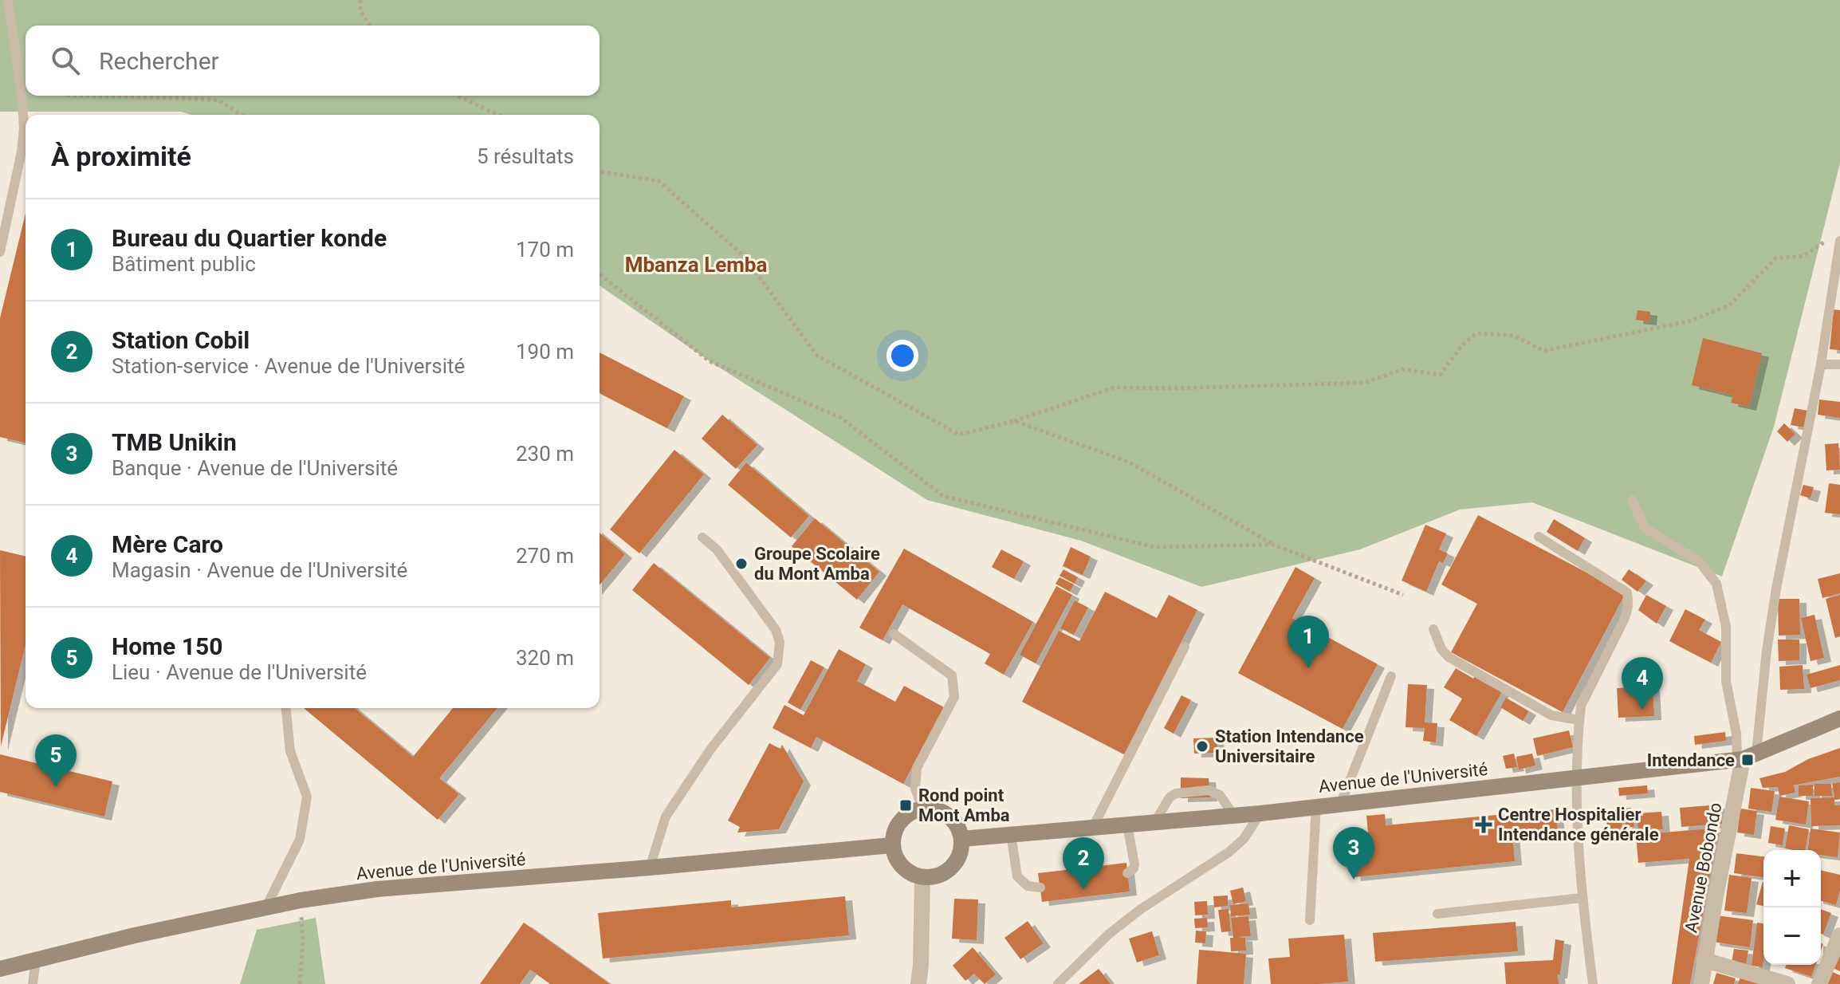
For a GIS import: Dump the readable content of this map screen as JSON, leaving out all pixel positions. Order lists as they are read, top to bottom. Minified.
{"streets":{"street":["Avenue de l'Université","Avenue Bobondo"]},"crossings":[["Avenue de l'Université","Avenue Bobondo"]],"districts":["Mbanza Lemba"],"places":{"other":["Groupe Scolaire du Mont Amba","Station Intendance Universitaire"],"transit":["Intendance","Rond point Mont Amba"],"health":["Centre Hospitalier Intendance générale"]},"page":{"search":"Rechercher","heading":["À proximité","5 résultats"],"list":[{"mark":"1","name":"Bureau du Quartier konde","note":"Bâtiment public","value":"170 m"},{"mark":"2","name":"Station Cobil","note":"Station-service · Avenue de l'Université","value":"190 m"},{"mark":"3","name":"TMB Unikin","note":"Banque · Avenue de l'Université","value":"230 m"},{"mark":"4","name":"Mère Caro","note":"Magasin · Avenue de l'Université","value":"270 m"},{"mark":"5","name":"Home 150","note":"Lieu · Avenue de l'Université","value":"320 m"}],"pins":["1","4","5","3","2"],"map_buttons":["+","−"]}}
